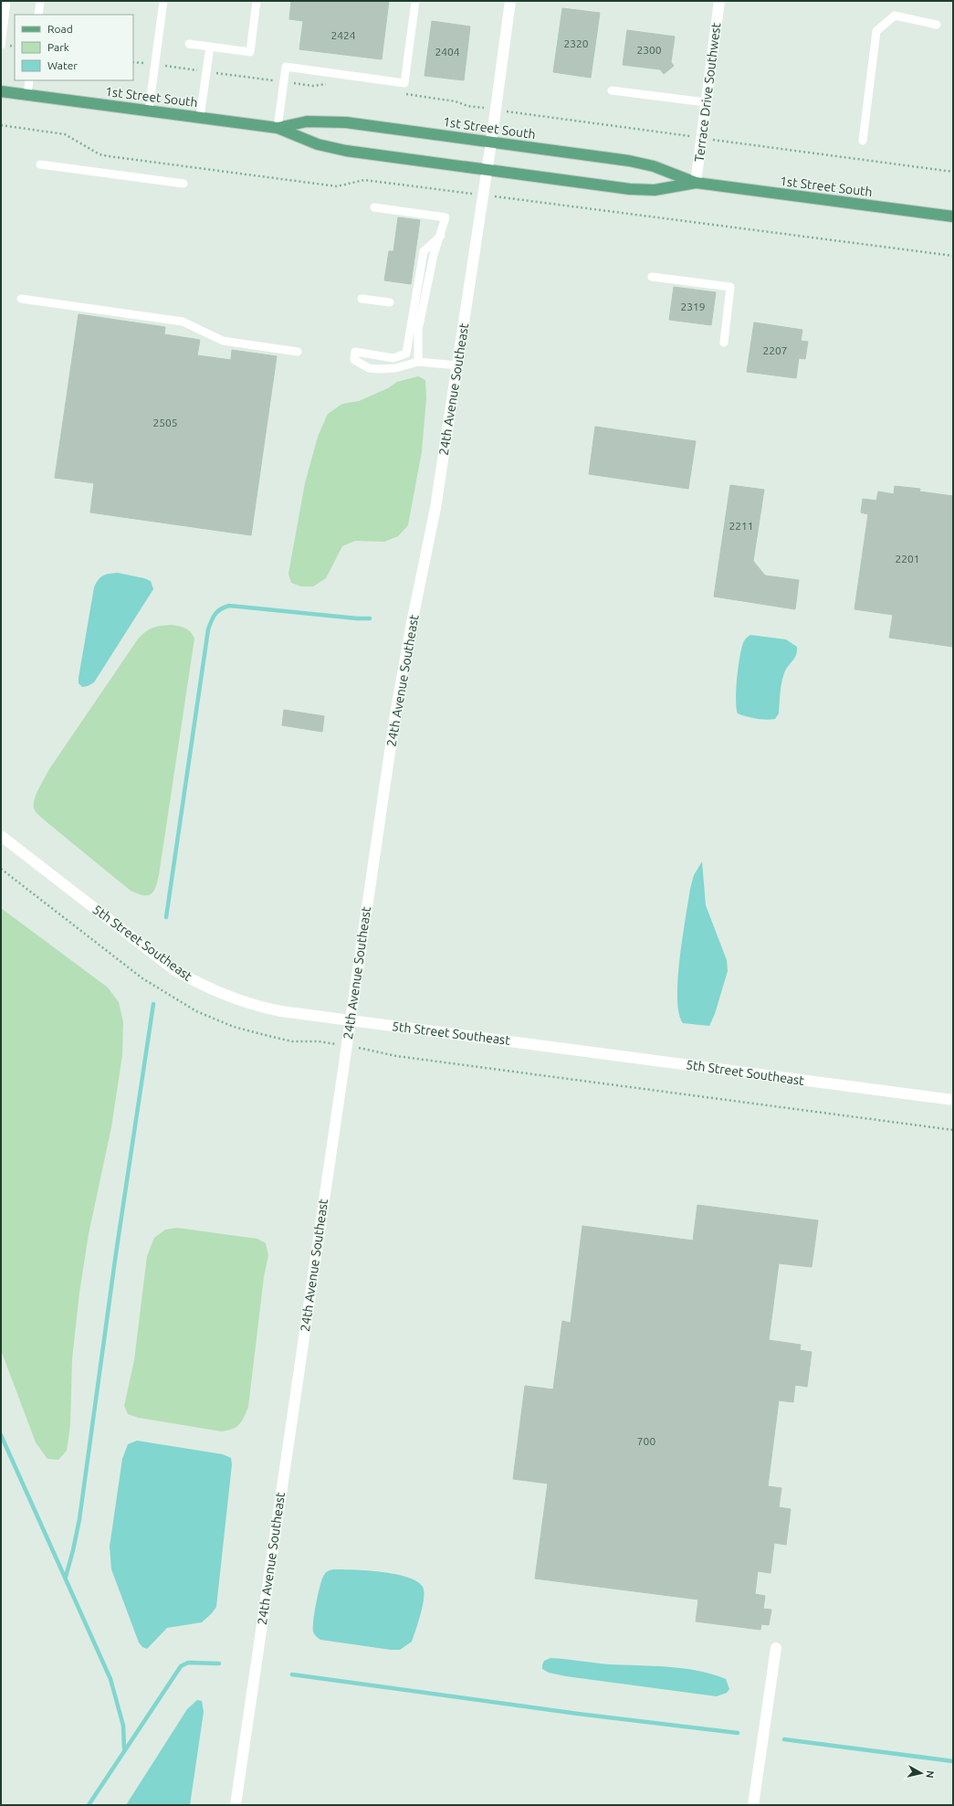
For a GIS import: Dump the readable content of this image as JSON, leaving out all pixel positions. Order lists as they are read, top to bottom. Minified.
{"streets":{"main road":["1st Street South"],"street":["Terrace Drive Southwest","24th Avenue Southeast","5th Street Southeast"]},"crossings":[["Terrace Drive Southwest","1st Street South"],["1st Street South","24th Avenue Southeast"],["24th Avenue Southeast","5th Street Southeast"]],"house_numbers":["2424","2320","2300","2404","2319","2207","2505","2211","2201","700"],"legend":["Road","Park","Water"],"north":"right"}
